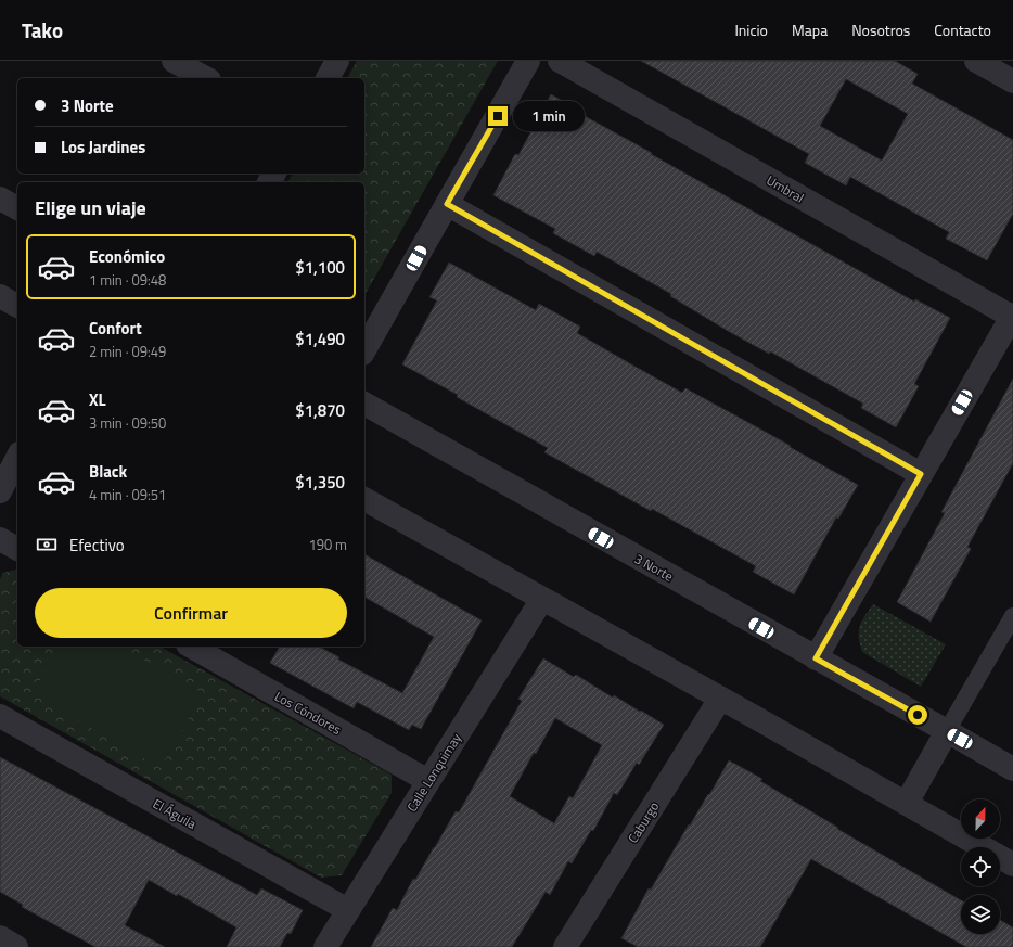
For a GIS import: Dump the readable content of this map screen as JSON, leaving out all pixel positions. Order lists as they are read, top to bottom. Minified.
{"streets":{"street":["Umbral","3 Norte","Los Cóndores","Calle Lonquimay","El Águila","Caburgo"]},"crossings":[["Los Cóndores","Calle Lonquimay"],["Calle Lonquimay","El Águila"]],"north":"top","page":{"header":"Tako","nav":["Inicio","Mapa","Nosotros","Contacto"],"banner":["3 Norte","Los Jardines"],"bubble":"1 min","heading":"Elige un viaje","list":[{"name":"Económico","note":"1 min · 09:48","value":"$1,100"},{"name":"Confort","note":"2 min · 09:49","value":"$1,490"},{"name":"XL","note":"3 min · 09:50","value":"$1,870"},{"name":"Black","note":"4 min · 09:51","value":"$1,350"}],"pay":["Efectivo","190 m"],"buttons":"Confirmar"}}
